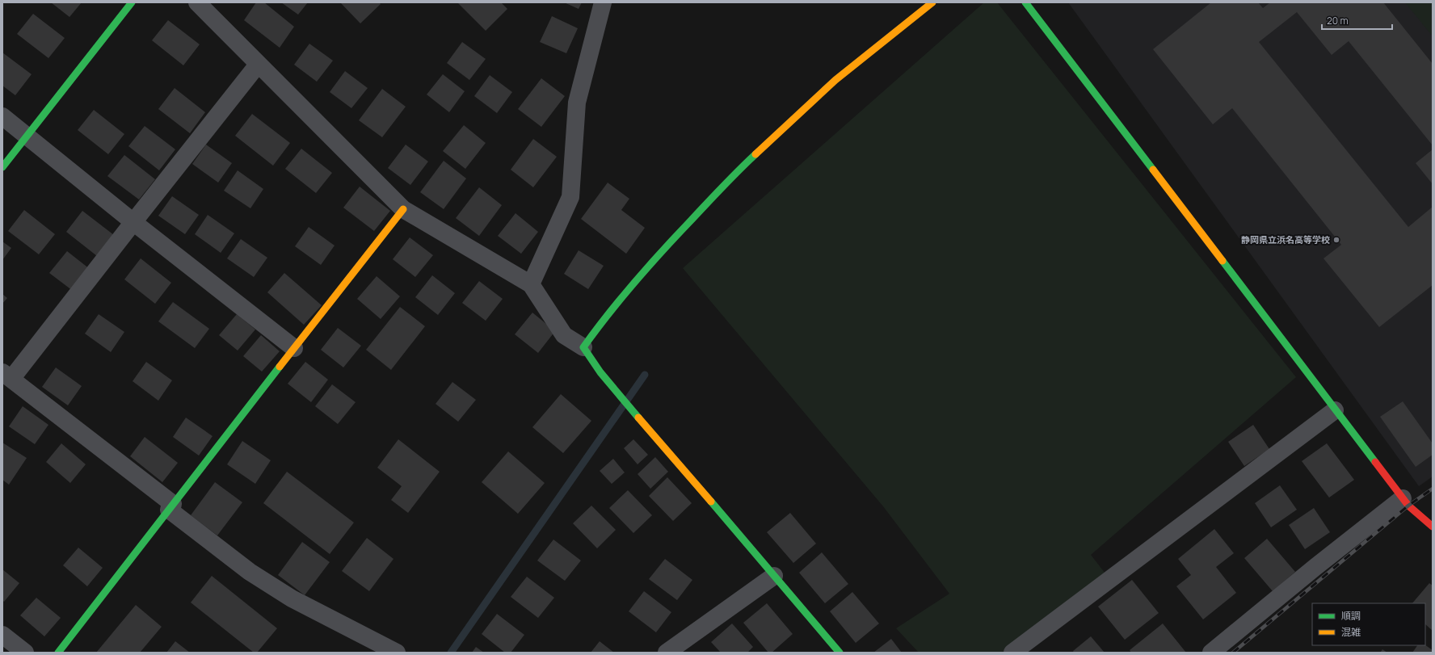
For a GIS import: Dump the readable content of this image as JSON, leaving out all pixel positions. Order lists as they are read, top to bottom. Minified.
{"places":["静岡県立浜名高等学校"],"legend":["順調","混雑"],"scale_bar":"20 m"}
